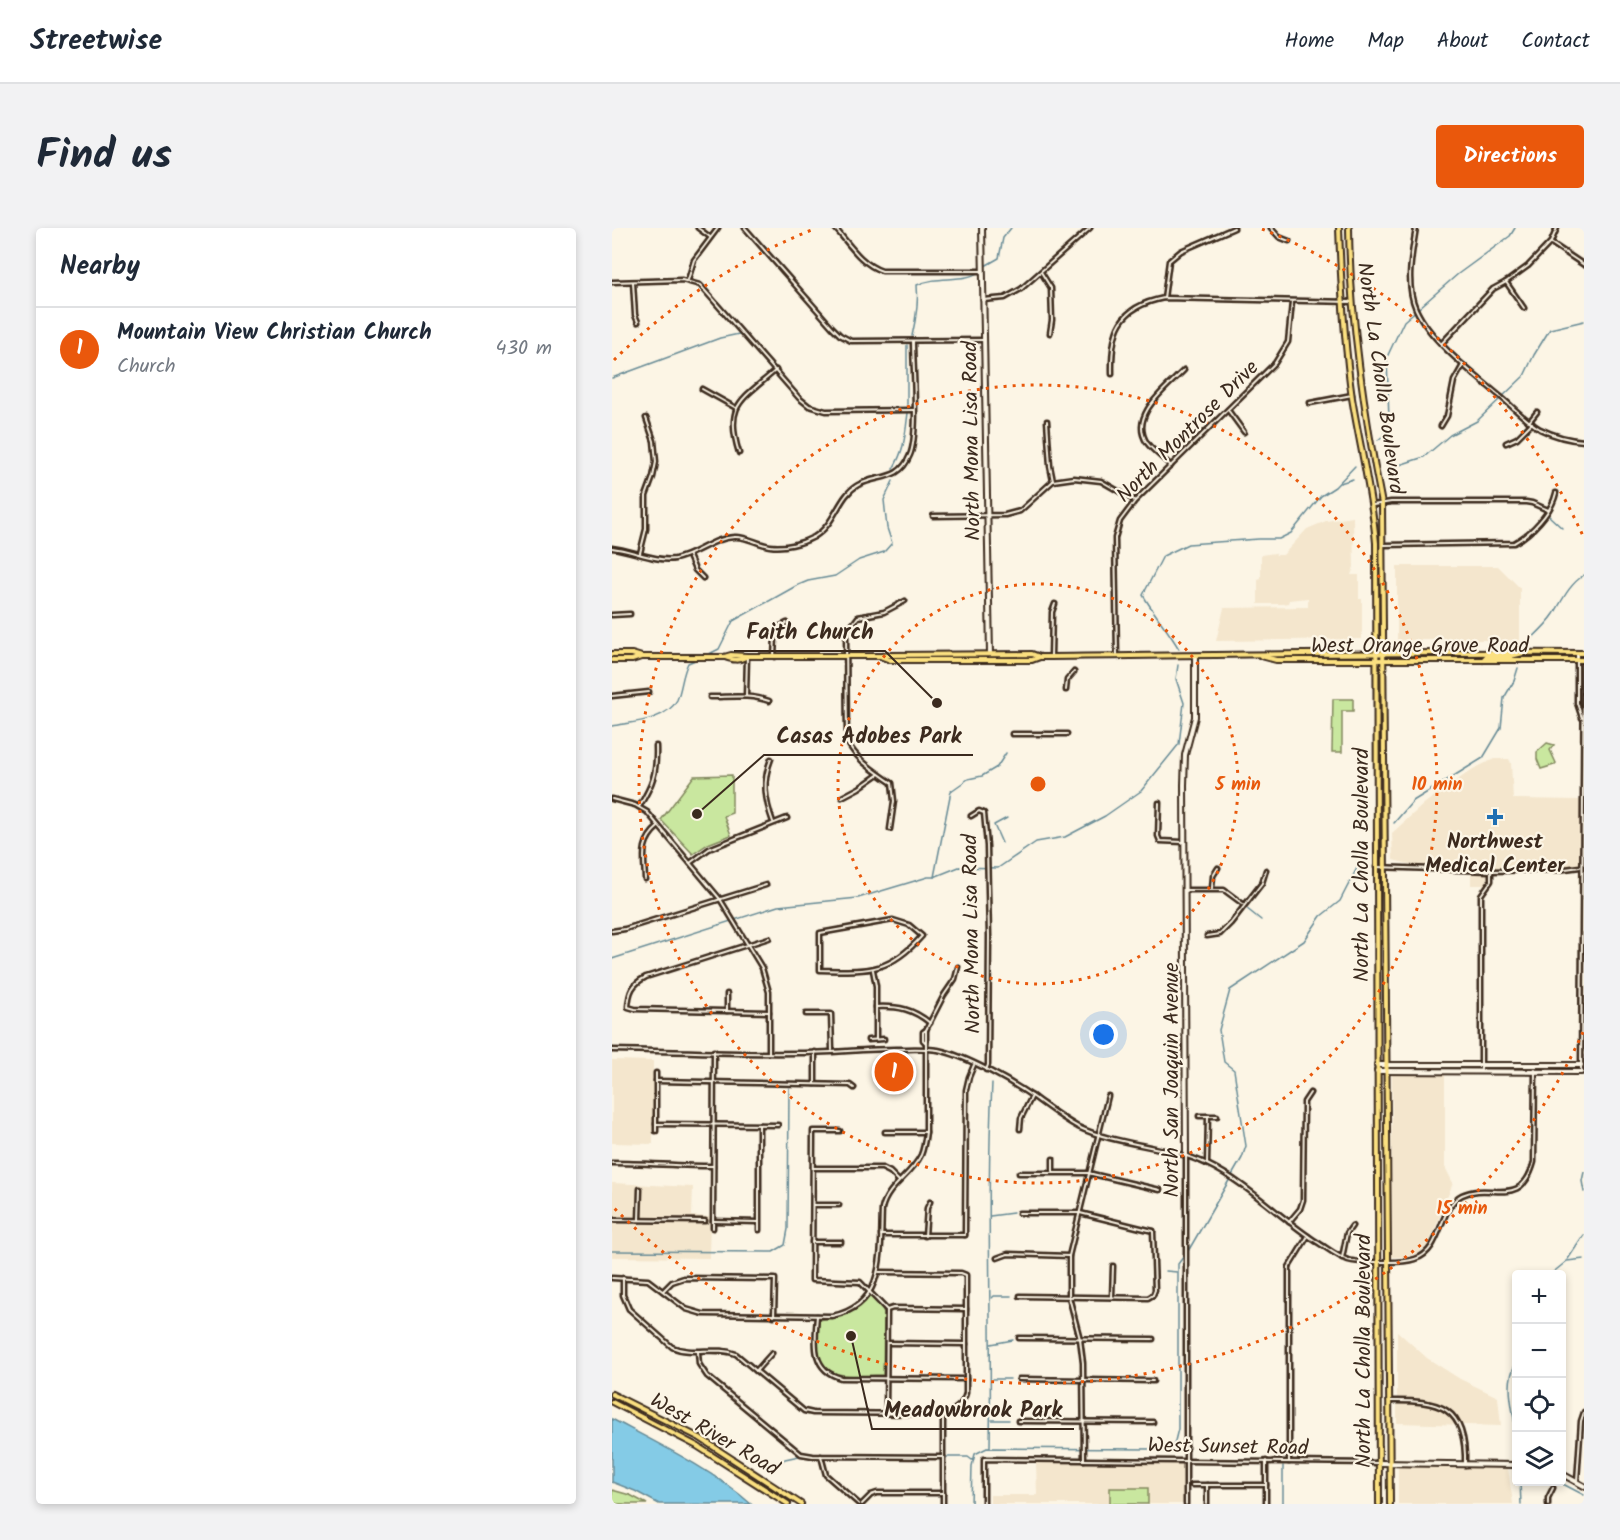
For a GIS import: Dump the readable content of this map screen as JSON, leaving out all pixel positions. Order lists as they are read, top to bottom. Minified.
{"streets":{"main road":["North La Cholla Boulevard","West Orange Grove Road","West River Road"],"street":["North Montrose Drive","North Mona Lisa Road","North San Joaquin Avenue","West Sunset Road"]},"crossings":[["North La Cholla Boulevard","West Orange Grove Road"],["North La Cholla Boulevard","West Sunset Road"],["North Montrose Drive","West Orange Grove Road"],["North Mona Lisa Road","West Orange Grove Road"],["West Orange Grove Road","North San Joaquin Avenue"],["North San Joaquin Avenue","West Sunset Road"]],"places":{"other":["Faith Church","Casas Adobes Park","Meadowbrook Park"],"health":["Northwest Medical Center"]},"page":{"header":"Streetwise","nav":["Home","Map","About","Contact"],"title":"Find us","buttons":"Directions","heading":"Nearby","list":[{"mark":"1","name":"Mountain View Christian Church","note":"Church","value":"430 m"}],"pins":"1","map_buttons":["+","−"]},"rings":["5 min","10 min","15 min"]}
